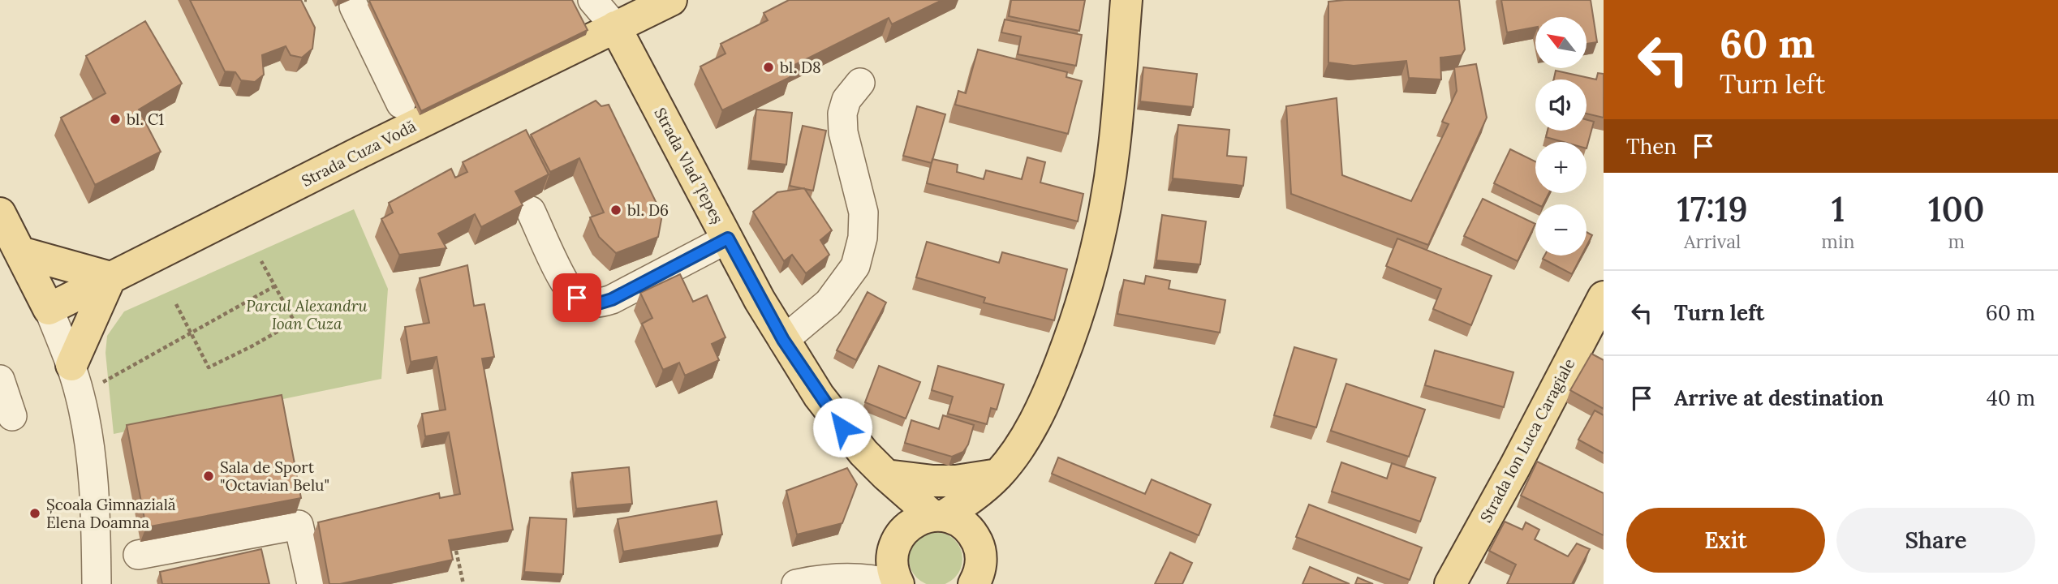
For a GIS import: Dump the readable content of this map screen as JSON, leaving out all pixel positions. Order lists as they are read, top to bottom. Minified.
{"streets":{"main road":["Strada Cuza Vodă","Strada Vlad Țepeș","Strada Ion Luca Caragiale"]},"crossings":[["Strada Cuza Vodă","Strada Vlad Țepeș"]],"parks":["Parcul Alexandru Ioan Cuza"],"places":["bl. D8","bl. C1","bl. D6","Sala de Sport \"Octavian Belu\"","Școala Gimnazială Elena Doamna"],"north":"top left","page":{"turn":["60 m","Turn left"],"map_buttons":["+","−"],"then":"Then","eta":["17:19","Arrival","1","min","100","m"],"list":[{"name":"Turn left","value":"60 m"},{"name":"Arrive at destination","value":"40 m"}],"buttons":["Exit","Share"]}}
